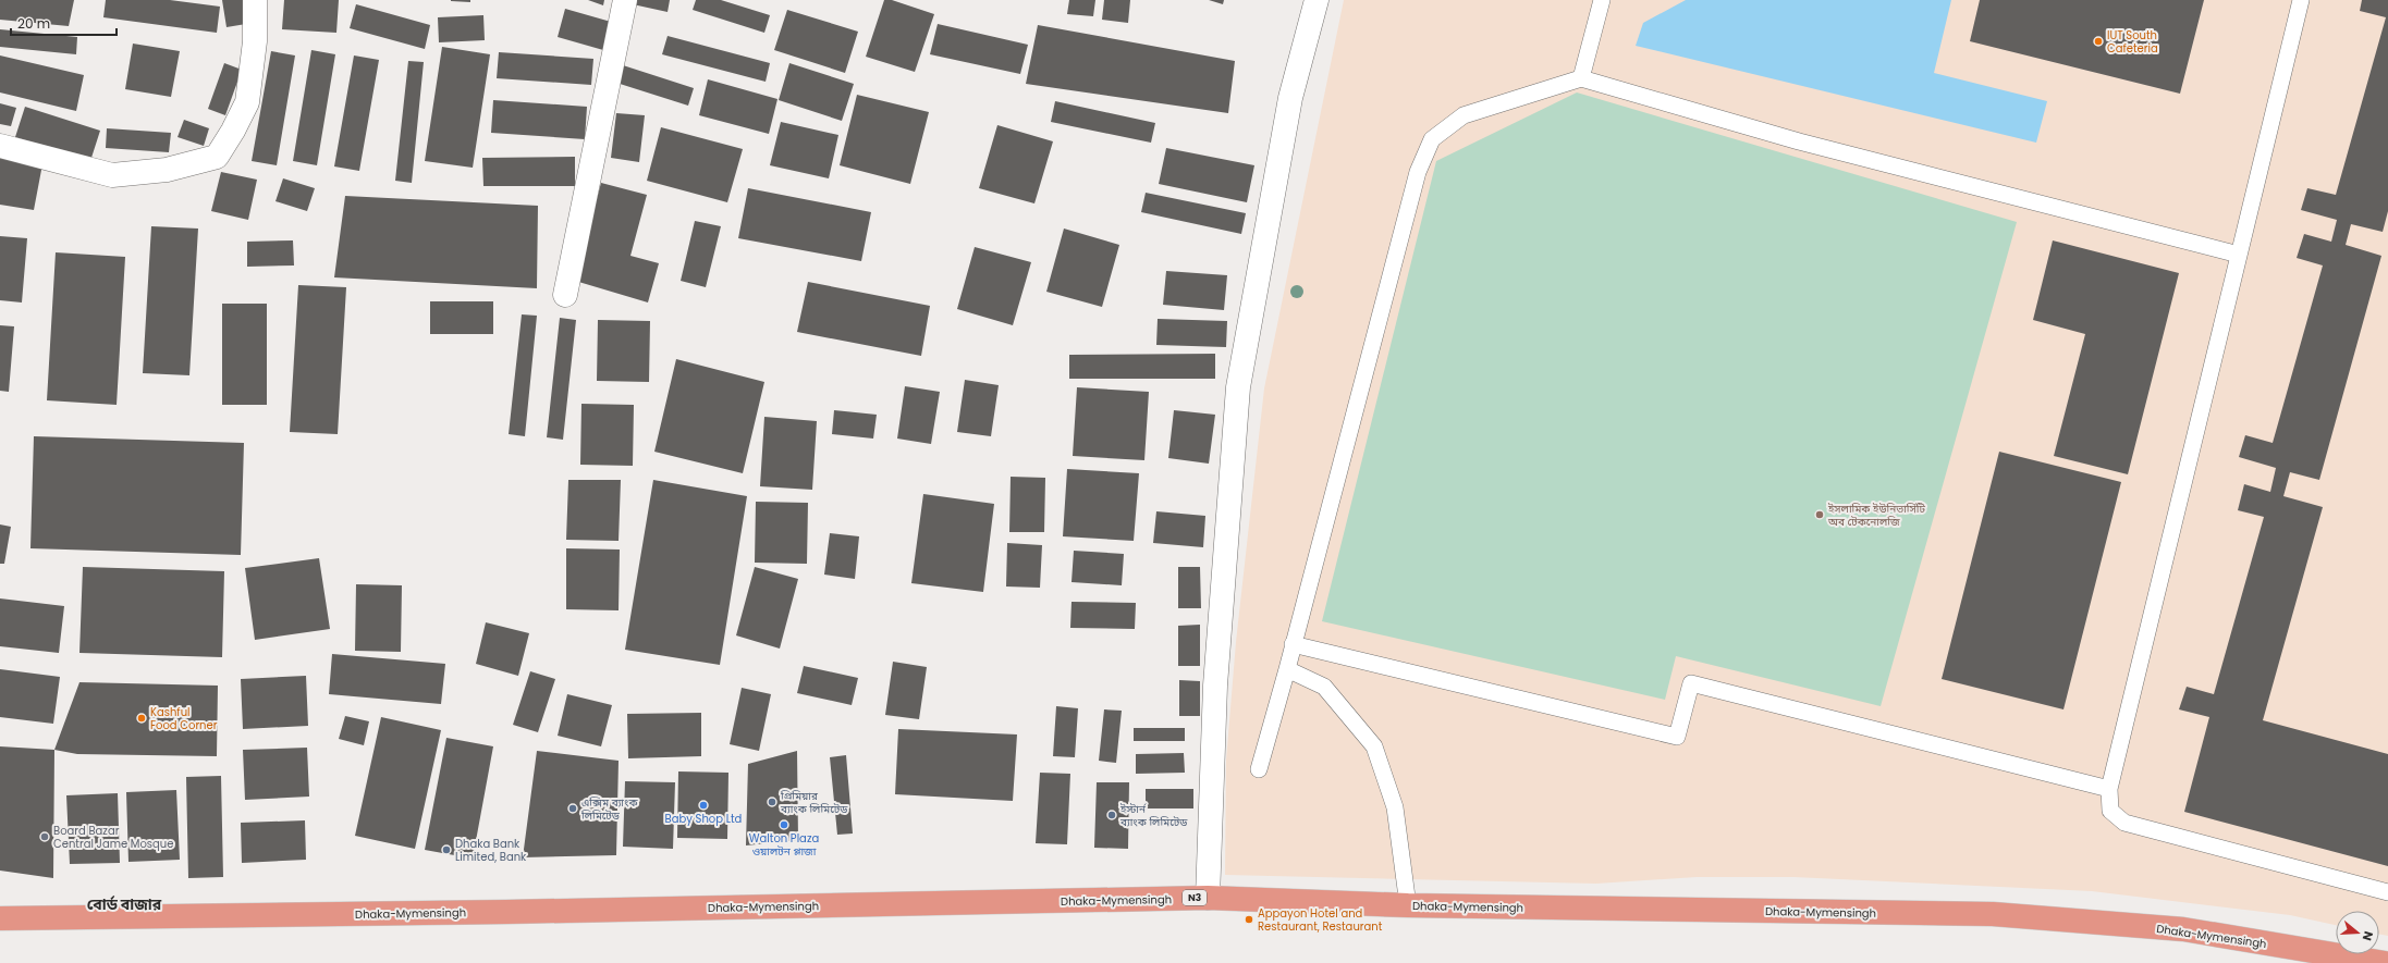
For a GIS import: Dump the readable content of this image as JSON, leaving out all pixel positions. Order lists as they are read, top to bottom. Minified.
{"streets":{"highway":["N3","Dhaka-Mymensingh"]},"districts":["বোর্ড বাজার"],"places":["IUT South Cafeteria","ইসলামিক ইউনিভার্সিটি অব টেকনোলজি","Kashful Food Corner","প্রিমিয়ার ব্যাংক লিমিটেড","Baby Shop Ltd","এক্সিম ব্যাংক লিমিটেড","ইস্টার্ন ব্যাংক লিমিটেড","Walton Plaza ওয়ালটন প্লাজা","Board Bazar Central Jame Mosque","Dhaka Bank Limited, Bank","Appayon Hotel and Restaurant, Restaurant"],"scale_bar":"20 m","north":"right"}
